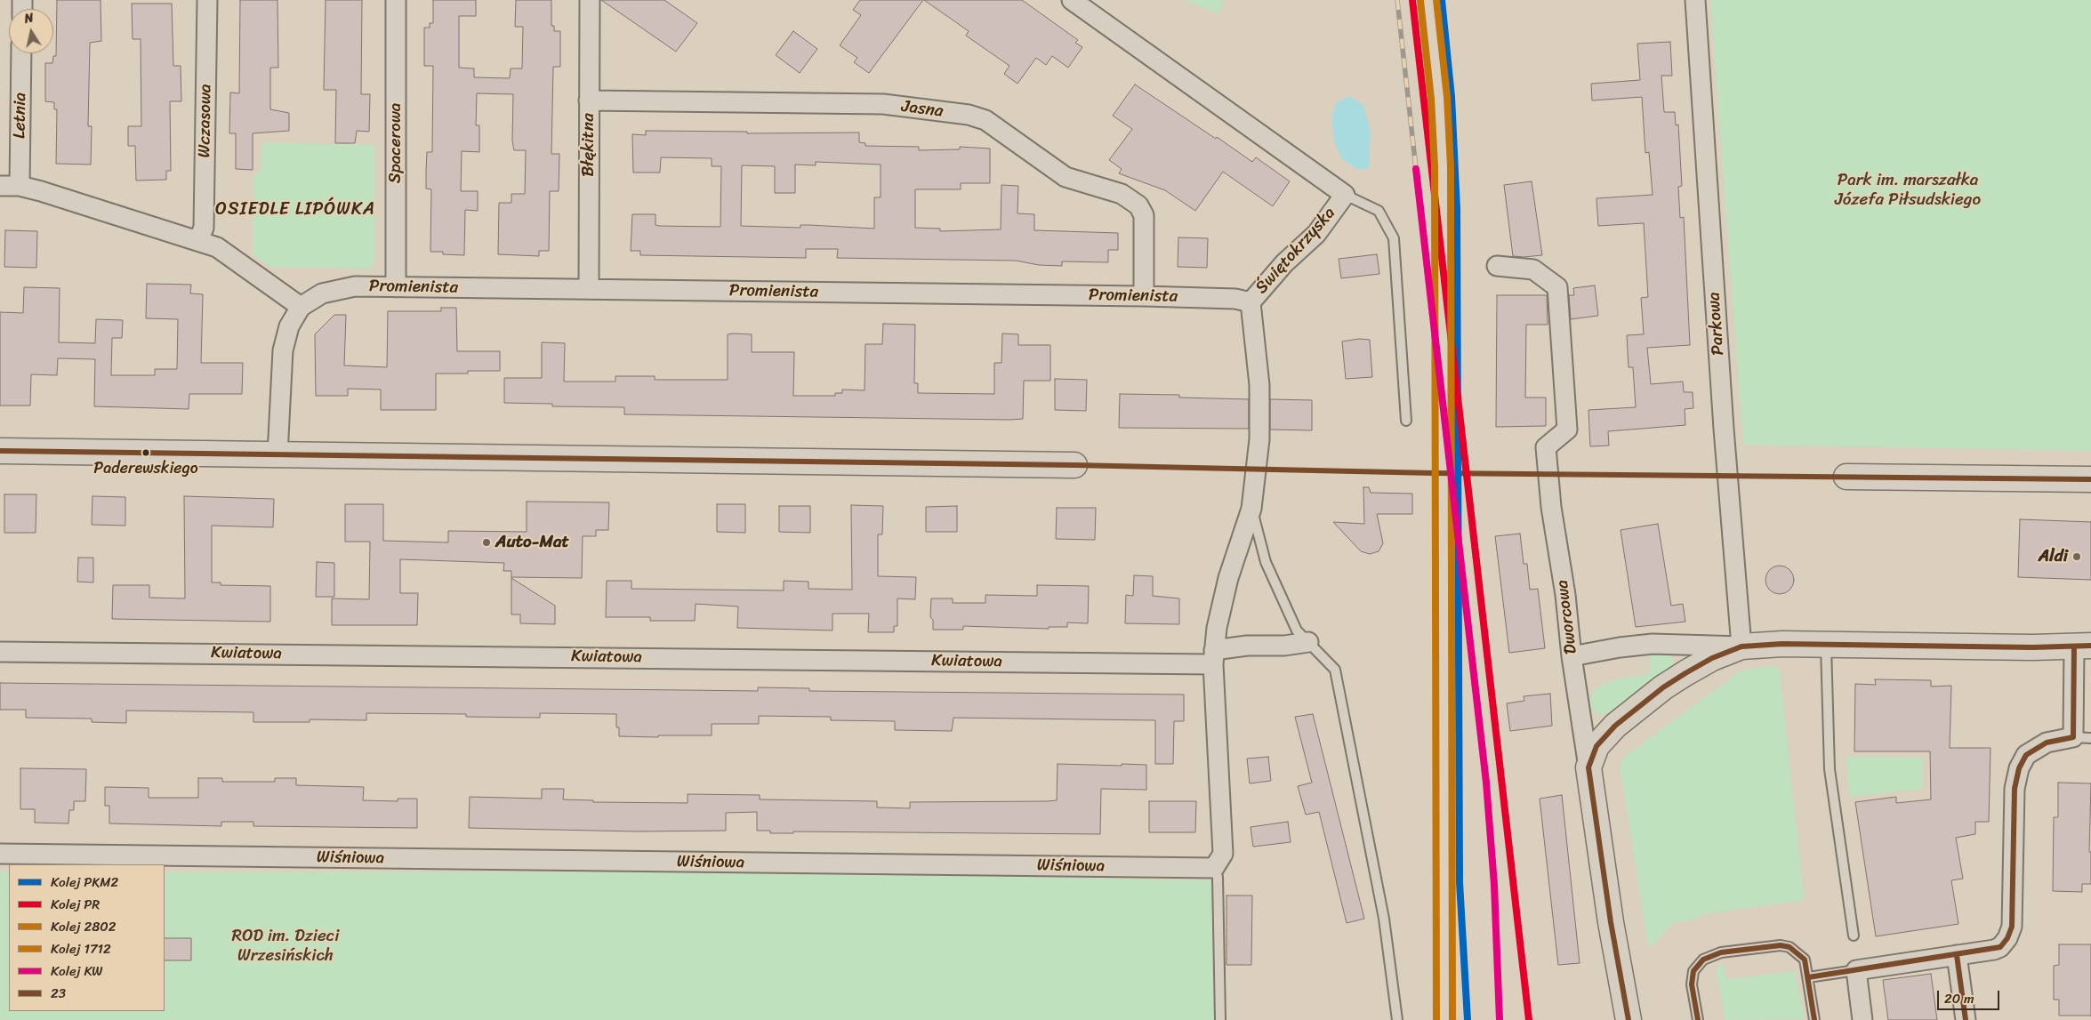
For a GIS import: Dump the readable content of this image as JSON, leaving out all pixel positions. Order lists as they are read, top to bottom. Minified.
{"streets":{"street":["Jasna","Letnia","Wczasowa","Spacerowa","Błękitna","Świętokrzyska","Promienista","Parkowa","Dworcowa","Kwiatowa","Wiśniowa"]},"crossings":[["Jasna","Błękitna"],["Jasna","Promienista"],["Spacerowa","Promienista"],["Błękitna","Promienista"],["Świętokrzyska","Promienista"],["Świętokrzyska","Kwiatowa"]],"districts":["OSIEDLE LIPÓWKA"],"parks":["Park im. marszałka Józefa Piłsudskiego","ROD im. Dzieci Wrzesińskich"],"places":["Paderewskiego","Auto-Mat","Aldi"],"lines":["rail line PKM2","rail line PR","rail line 1712","rail line 2802","rail line KW","transit line 23"],"legend":["Kolej PKM2","Kolej PR","Kolej 2802","Kolej 1712","Kolej KW","23"],"scale_bar":"20 m","north":"top"}
